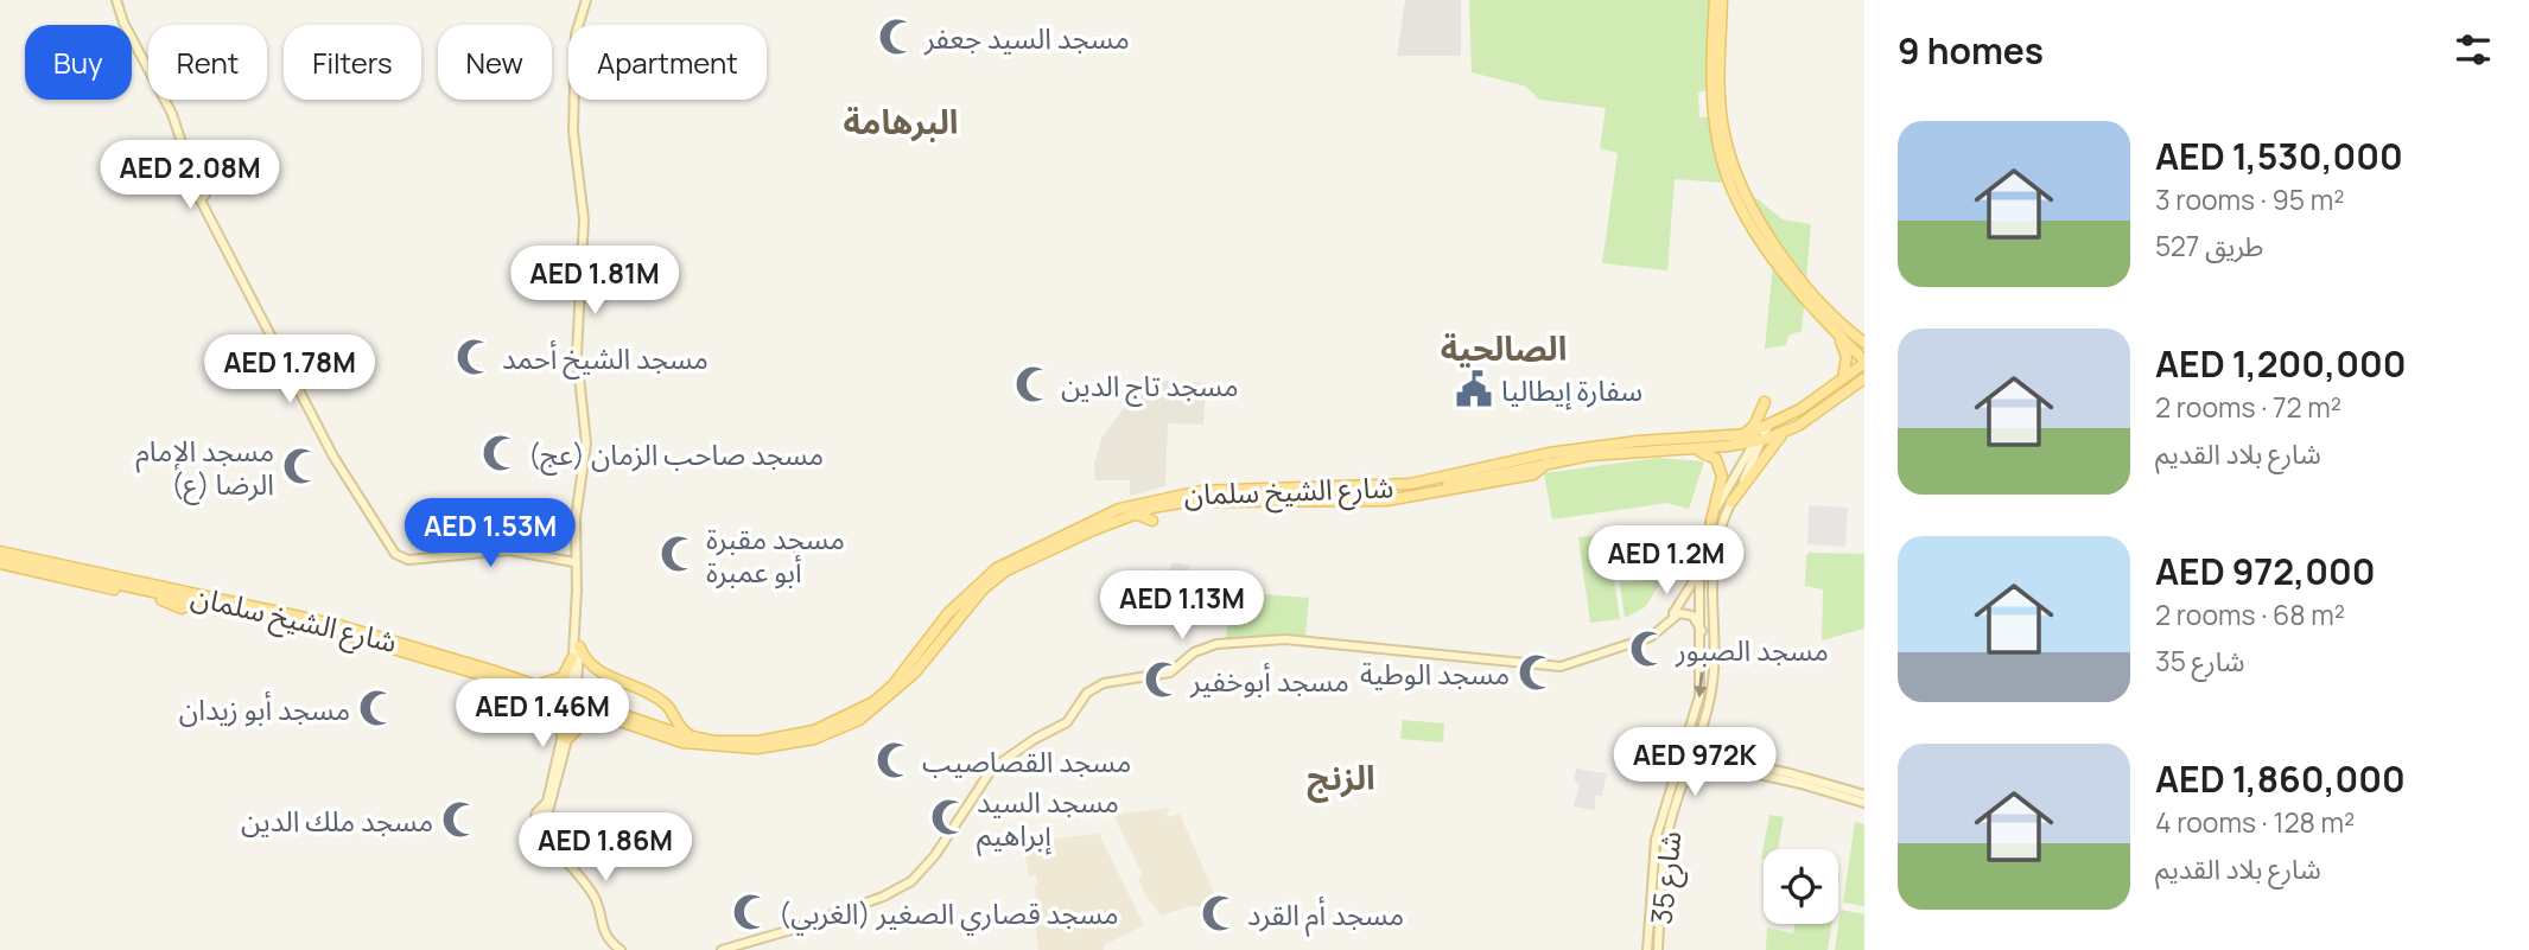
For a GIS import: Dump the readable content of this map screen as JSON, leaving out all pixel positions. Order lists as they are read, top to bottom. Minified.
{"streets":{"main road":["شارع الشيخ سلمان"],"street":["شارع 35"]},"crossings":[["شارع الشيخ سلمان","شارع 35"]],"districts":["البرهامة","الصالحية","الزنج"],"places":{"mosque":["مسجد السيد جعفر","مسجد الشيخ أحمد","مسجد تاج الدين","مسجد صاحب الزمان (عج)","مسجد الإمام الرضا (ع)","مسجد مقبرة أبو عمبرة","مسجد الصبور","مسجد الوطية","مسجد أبوخفير","مسجد أبو زيدان","مسجد القصاصيب","مسجد السيد إبراهيم","مسجد ملك الدين","مسجد قصاري الصغير (الغربي)","مسجد أم القرد"],"public building":["سفارة إيطاليا"]},"page":{"heading":"9 homes","chip":["Buy","Rent","Filters","New","Apartment"],"list":[{"name":"AED 1,530,000","note":"3 rooms · 95 m² · طريق 527"},{"name":"AED 1,200,000","note":"2 rooms · 72 m² · شارع بلاد القديم"},{"name":"AED 972,000","note":"2 rooms · 68 m² · شارع 35"},{"name":"AED 1,860,000","note":"4 rooms · 128 m² · شارع بلاد القديم"}],"price":["AED 2.08M","AED 1.81M","AED 1.78M","AED 1.53M","AED 1.2M","AED 1.13M","AED 1.46M","AED 972K","AED 1.86M"]}}
